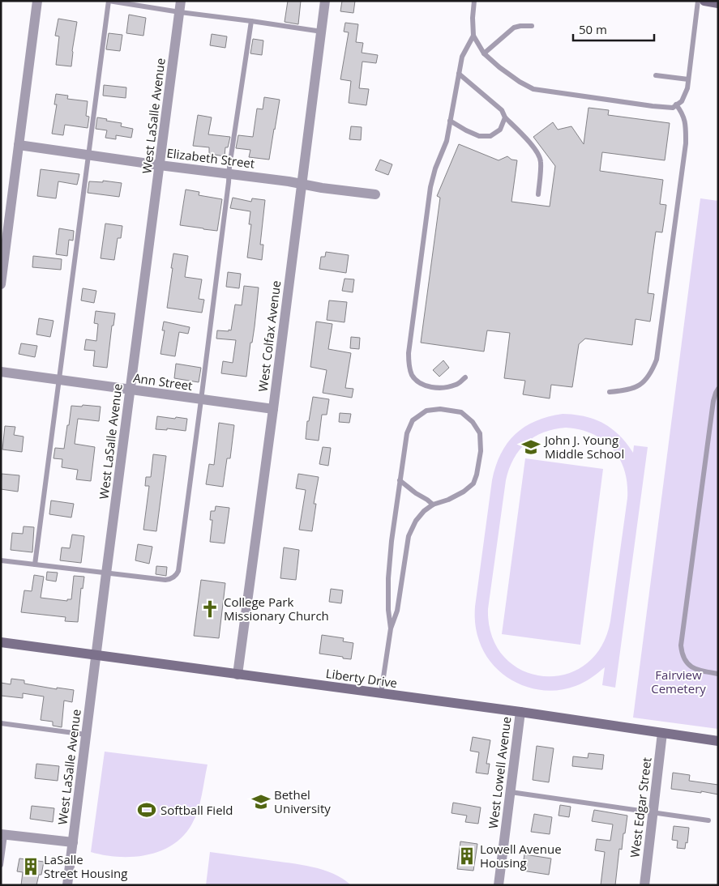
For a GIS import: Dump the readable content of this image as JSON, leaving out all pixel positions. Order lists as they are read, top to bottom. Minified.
{"streets":{"street":["West LaSalle Avenue","Elizabeth Street","West Colfax Avenue","Ann Street","Liberty Drive","West Lowell Avenue","West Edgar Street"]},"crossings":[["West LaSalle Avenue","Elizabeth Street"],["West LaSalle Avenue","Ann Street"],["West LaSalle Avenue","Liberty Drive"],["Elizabeth Street","West Colfax Avenue"],["West Colfax Avenue","Ann Street"],["West Colfax Avenue","Liberty Drive"],["Liberty Drive","West Lowell Avenue"],["Liberty Drive","West Edgar Street"]],"parks":["Fairview Cemetery"],"places":{"school or university":["John J. Young Middle School","Bethel University"],"church":["College Park Missionary Church"],"sports":["Softball Field"],"building":["Lowell Avenue Housing","LaSalle Street Housing"]},"scale_bar":"50 m"}
